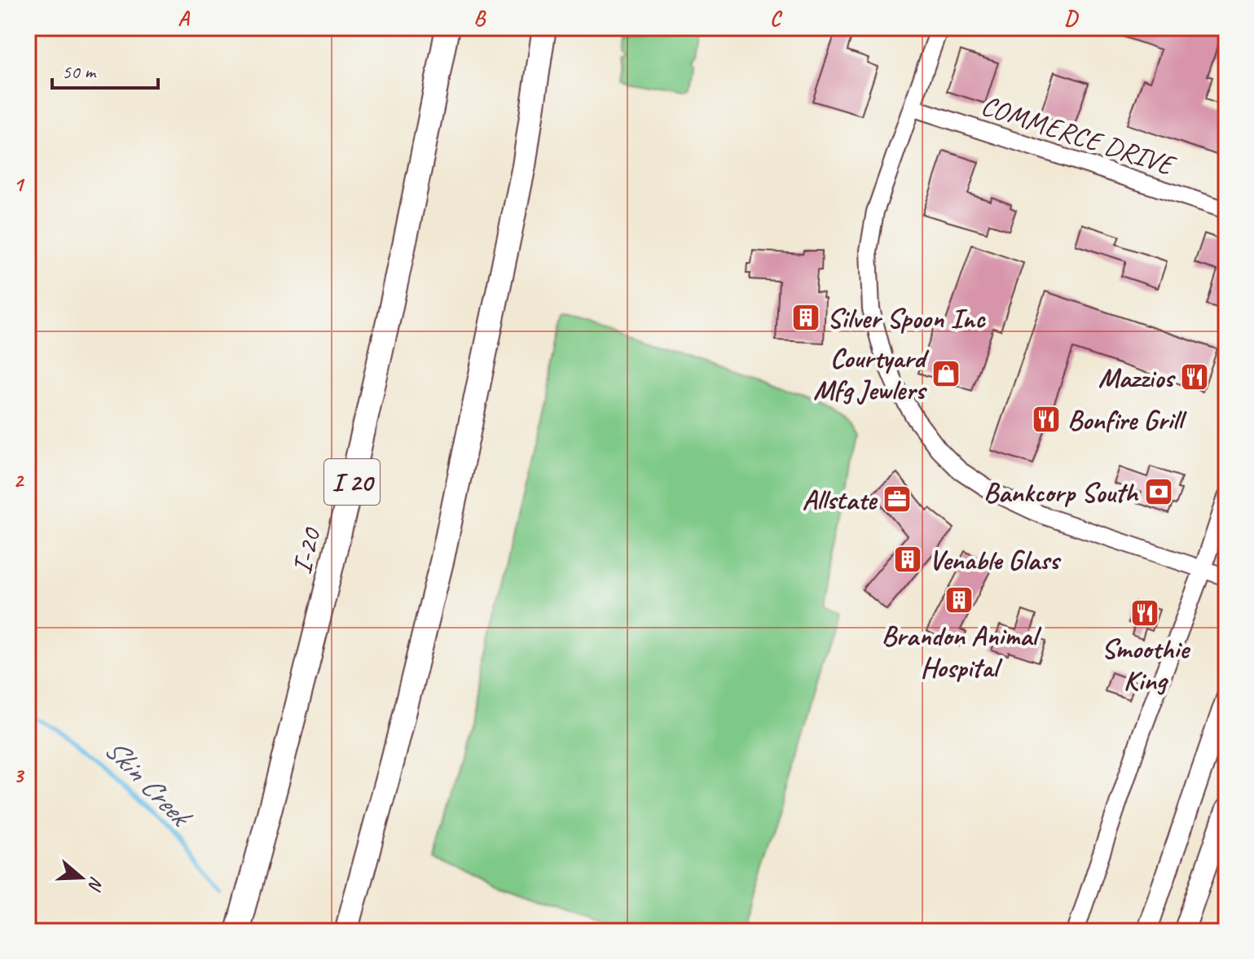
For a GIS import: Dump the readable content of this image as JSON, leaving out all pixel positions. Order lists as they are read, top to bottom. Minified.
{"streets":{"highway":["I 20","I-20"],"street":["COMMERCE DRIVE"]},"water":["Skin Creek"],"places":{"building":["Silver Spoon Inc","Venable Glass","Brandon Animal Hospital"],"shop":["Courtyard Mfg Jewlers"],"restaurant":["Mazzios","Bonfire Grill","Smoothie King"],"bank":["Bankcorp South"],"office":["Allstate"]},"scale_bar":"50 m","north":"right","grid":{"columns":["A","B","C","D"],"rows":["1","2","3"]}}
